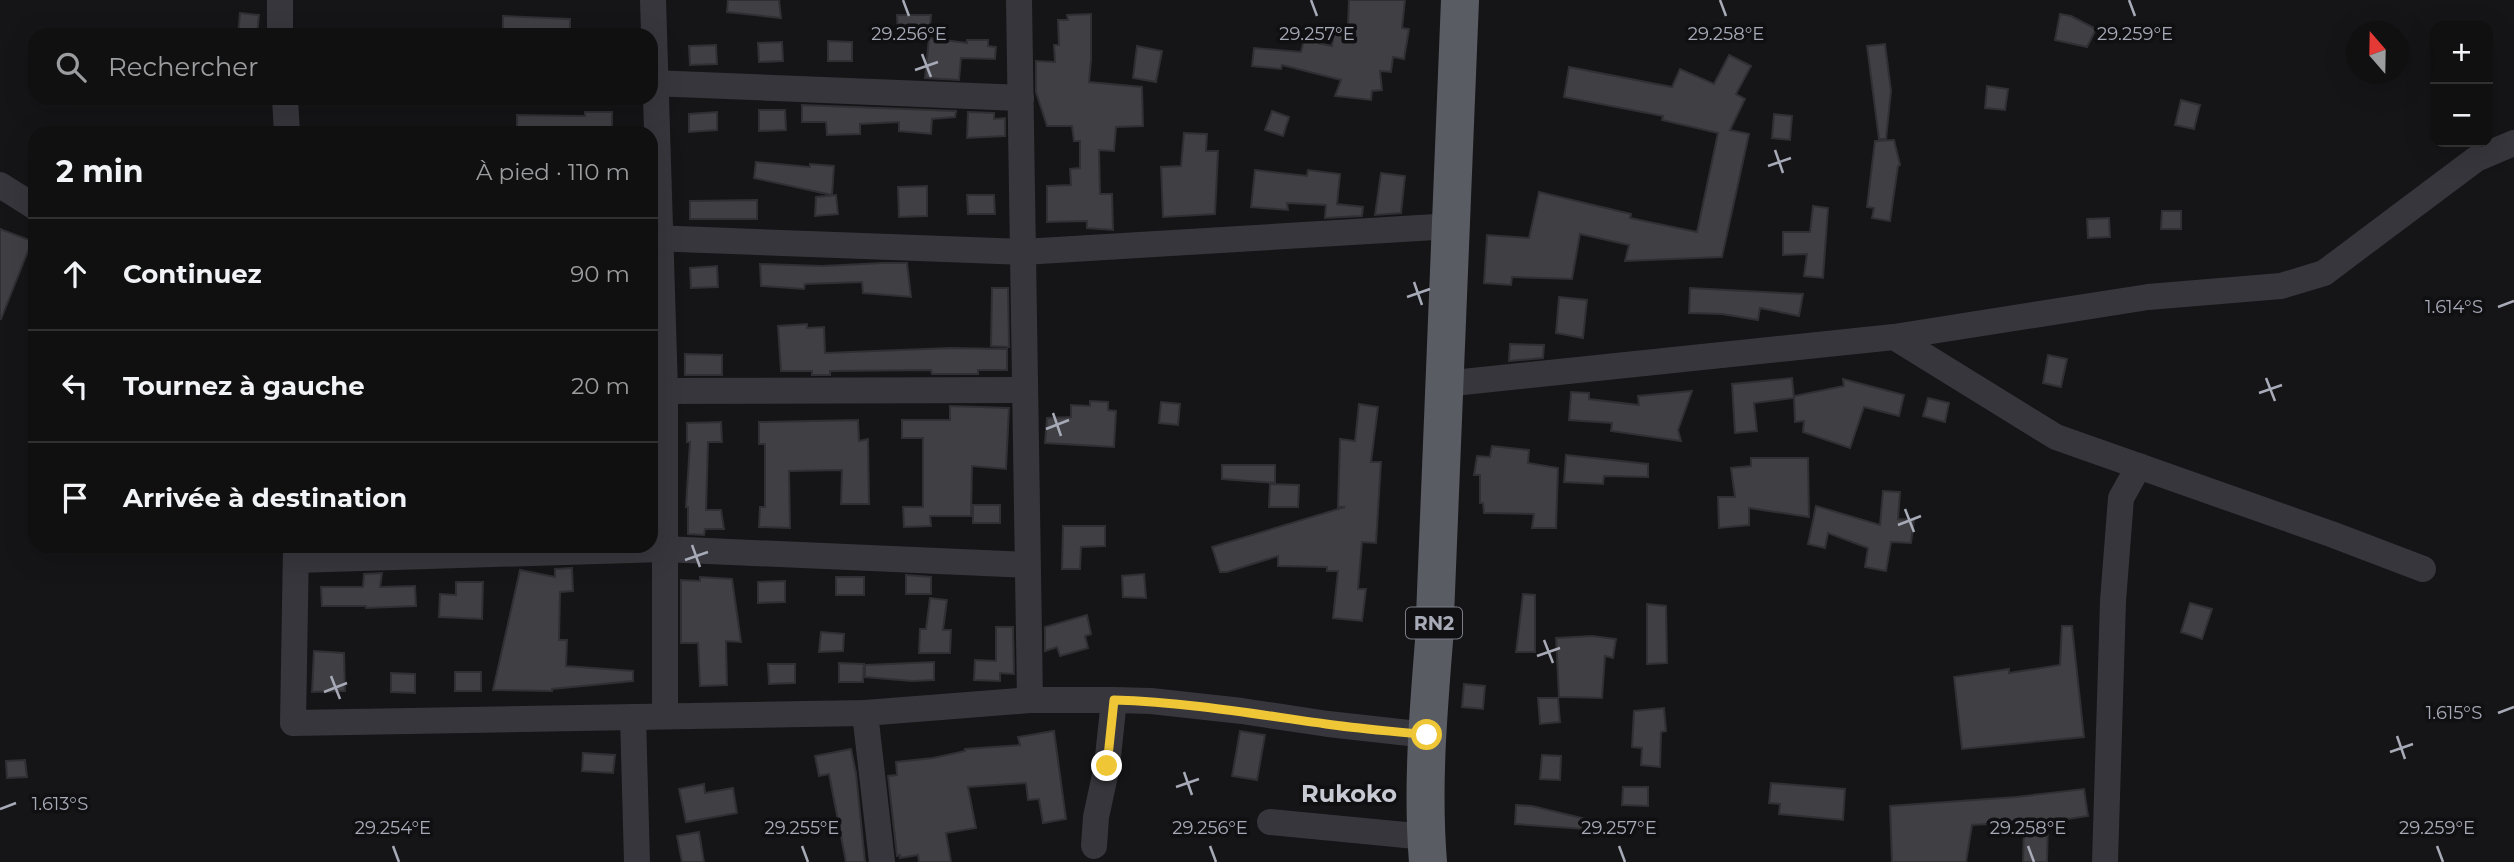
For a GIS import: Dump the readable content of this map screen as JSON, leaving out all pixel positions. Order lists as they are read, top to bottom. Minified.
{"streets":{"highway":["RN2"]},"districts":["Rukoko"],"north":"top","page":{"map_buttons":["+","−"],"search":"Rechercher","heading":["2 min","À pied · 110 m"],"list":[["Continuez","90 m"],["Tournez à gauche","20 m"],"Arrivée à destination"]},"coordinates":["29.256°E","29.258°E","29.259°E","29.257°E","1.614°S","1.615°S","1.613°S","29.254°E","29.255°E"]}
